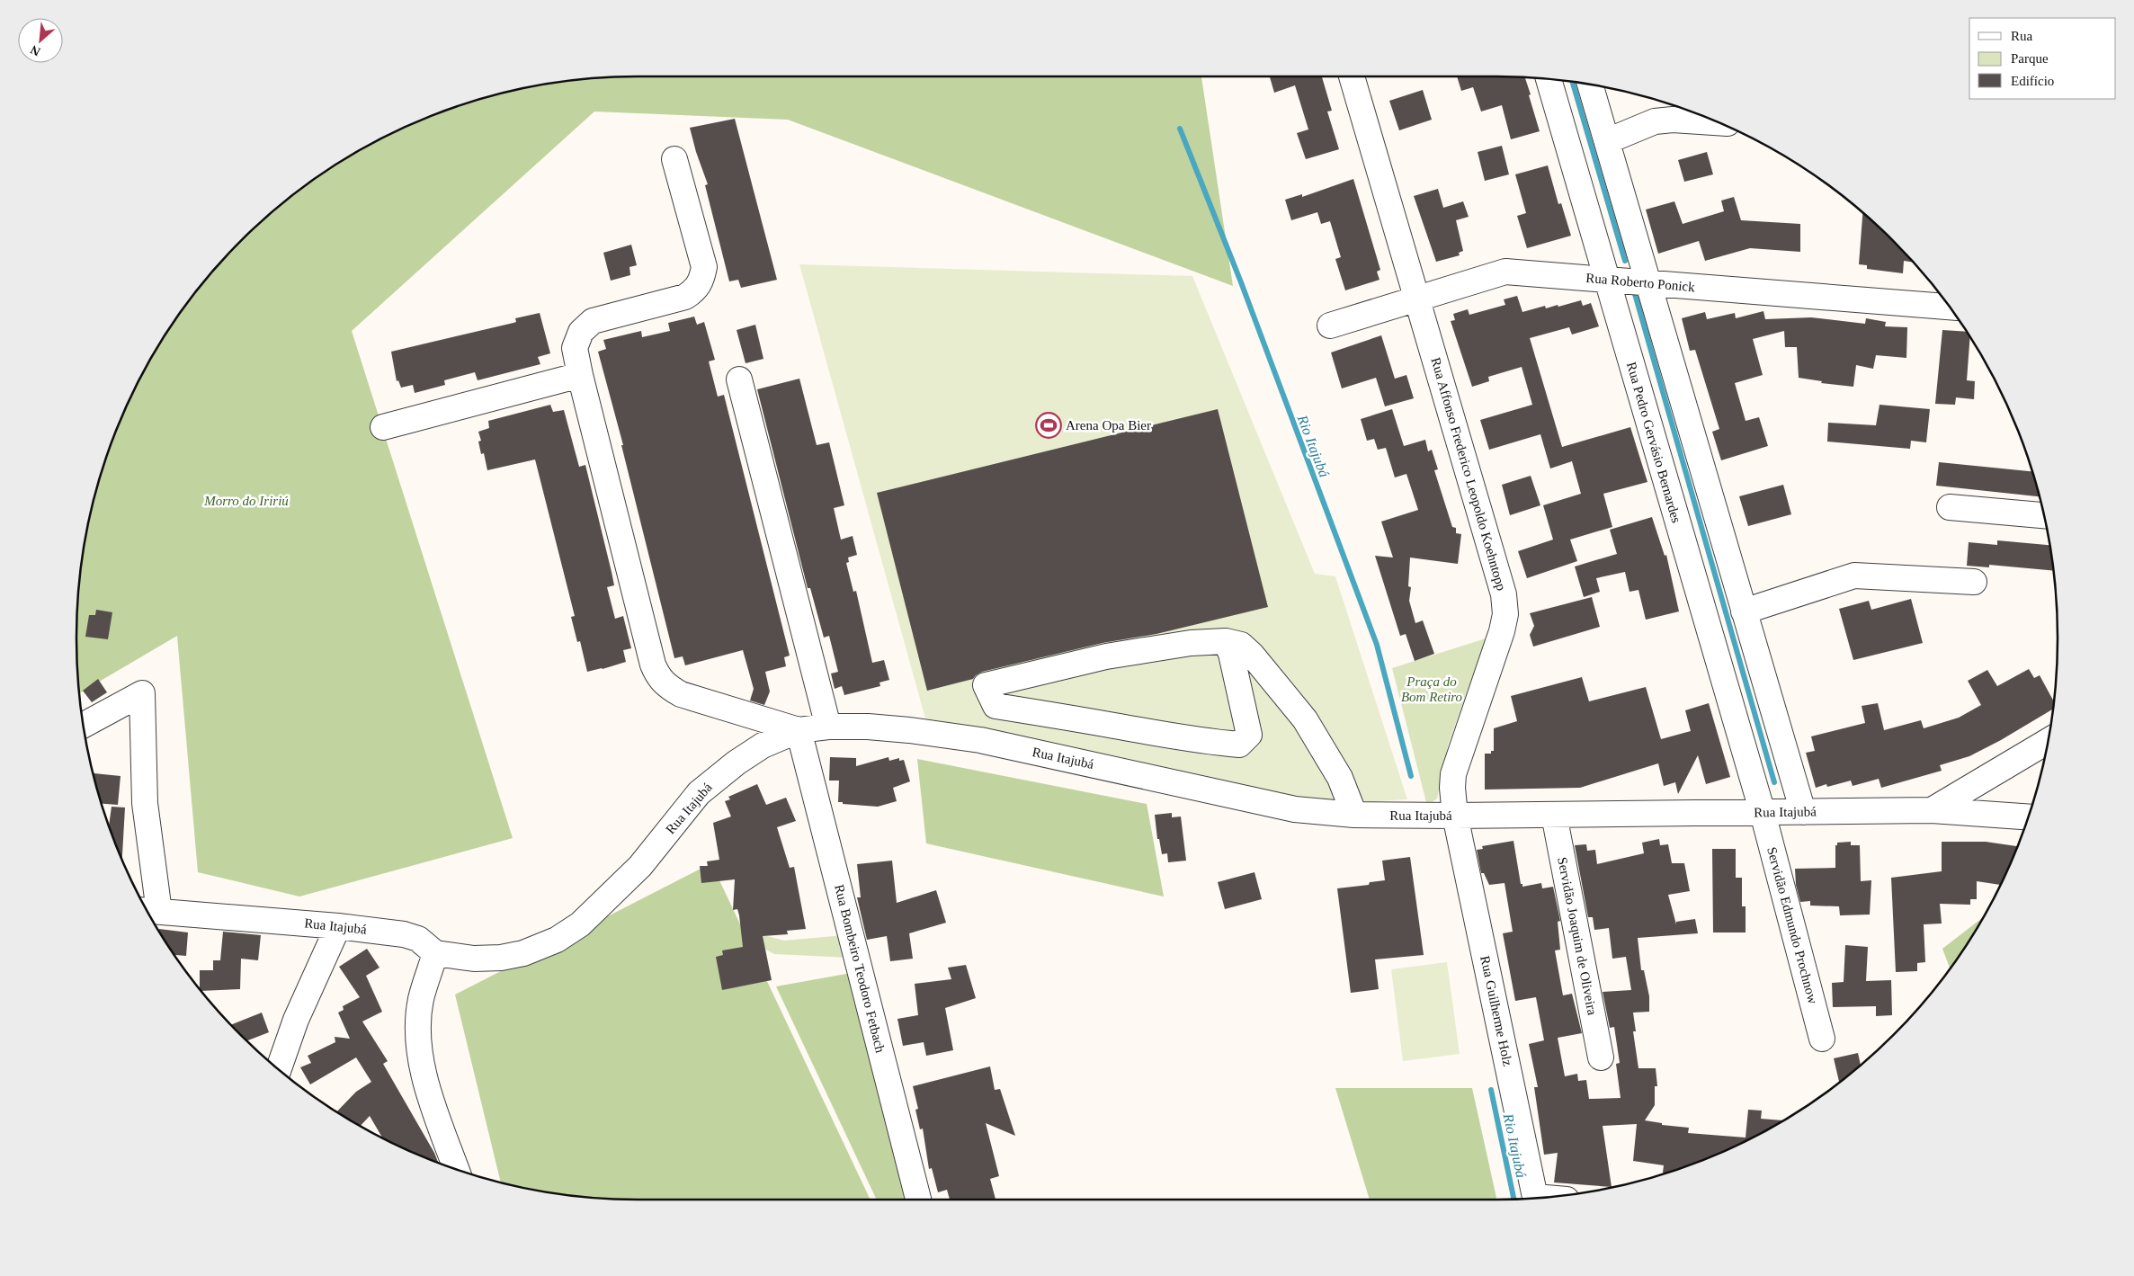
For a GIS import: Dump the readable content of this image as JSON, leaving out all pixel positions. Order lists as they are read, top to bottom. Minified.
{"streets":{"street":["Rua Roberto Ponick","Rua Pedro Gervásio Bernardes","Rua Affonso Frederico Leopoldo Koehntopp","Rua Itajubá","Servidão Edmundo Prochnow","Servidão Joaquim de Oliveira","Rua Bombeiro Teodoro Fetbach","Rua Guilherme Holz"]},"crossings":[["Rua Roberto Ponick","Rua Pedro Gervásio Bernardes"],["Rua Roberto Ponick","Rua Affonso Frederico Leopoldo Koehntopp"],["Rua Pedro Gervásio Bernardes","Rua Itajubá"],["Rua Pedro Gervásio Bernardes","Servidão Edmundo Prochnow"],["Rua Affonso Frederico Leopoldo Koehntopp","Rua Itajubá"],["Rua Affonso Frederico Leopoldo Koehntopp","Rua Guilherme Holz"],["Rua Itajubá","Servidão Edmundo Prochnow"],["Rua Itajubá","Servidão Joaquim de Oliveira"],["Rua Itajubá","Rua Bombeiro Teodoro Fetbach"],["Rua Itajubá","Rua Guilherme Holz"]],"water":["Rio Itajubá"],"parks":["Morro do Iririú","Praça do Bom Retiro"],"places":{"sports":["Arena Opa Bier"]},"legend":["Rua","Parque","Edifício"],"north":"bottom left"}
